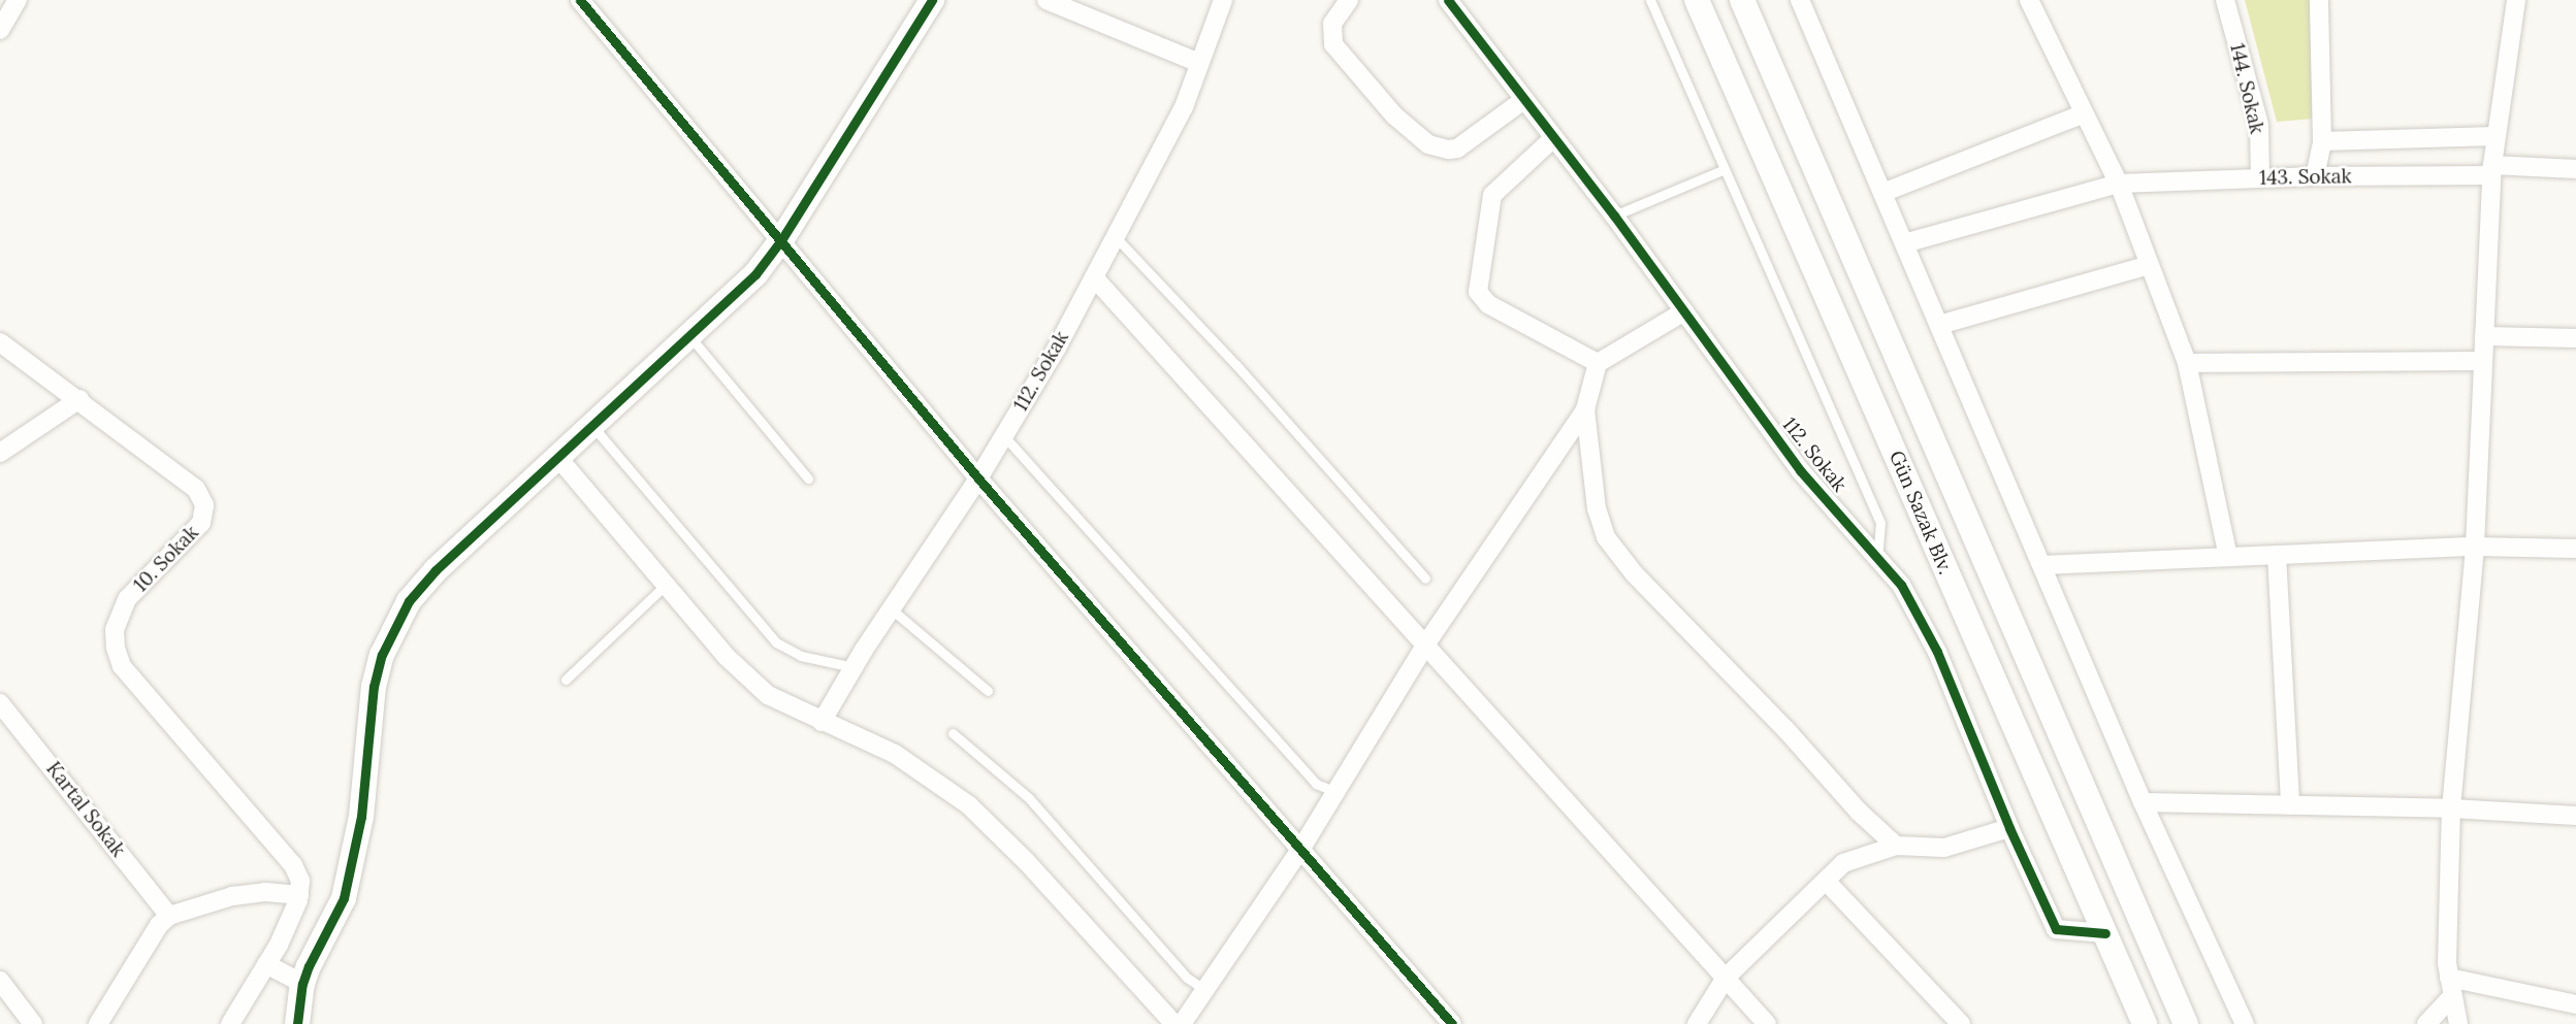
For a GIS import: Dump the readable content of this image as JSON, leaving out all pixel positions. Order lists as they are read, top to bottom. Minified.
{"streets":{"main road":["Gün Sazak Blv."],"street":["144. Sokak","143. Sokak","112. Sokak","10. Sokak","Kartal Sokak"]},"crossings":[["144. Sokak","143. Sokak"],["112. Sokak","Gün Sazak Blv."]]}
